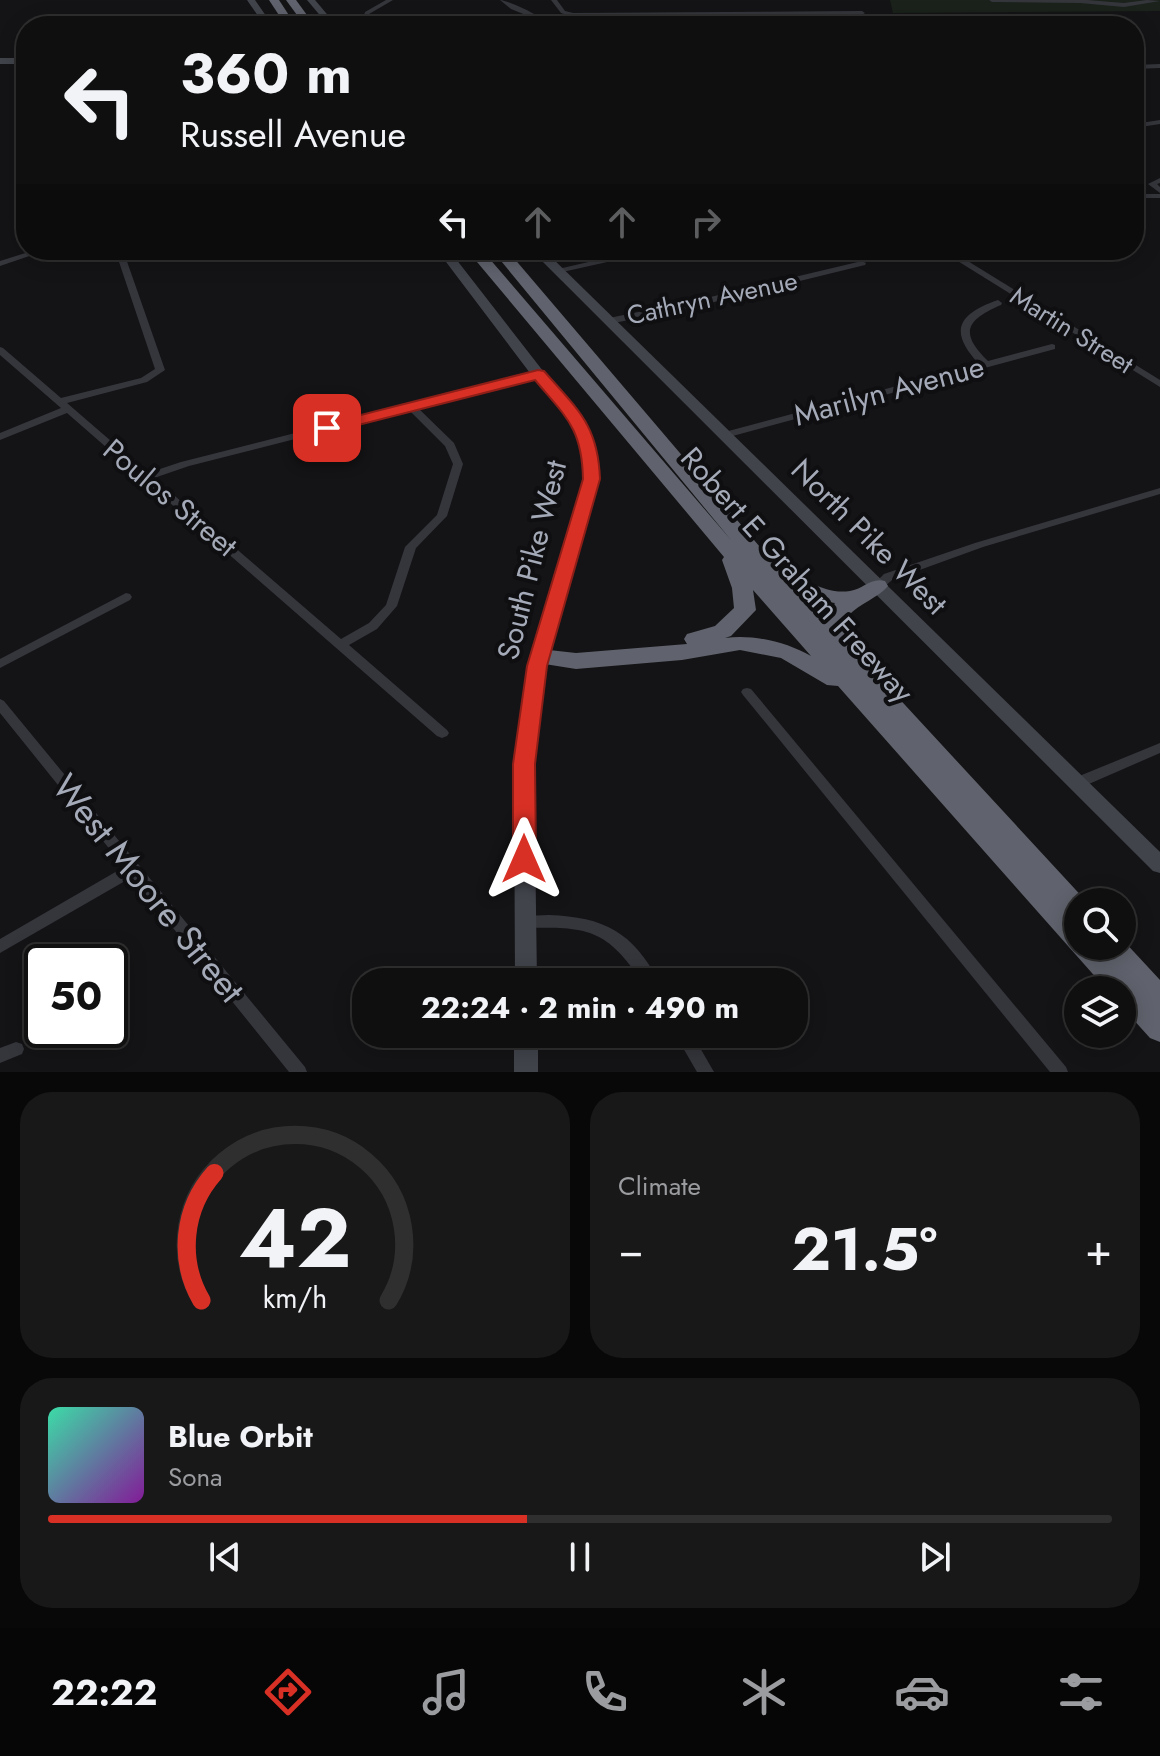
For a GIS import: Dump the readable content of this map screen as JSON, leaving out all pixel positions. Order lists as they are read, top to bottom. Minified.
{"streets":{"highway":["Robert E Graham Freeway"],"main road":["North Pike West","South Pike West"],"street":["Cathryn Avenue","Martin Street","Marilyn Avenue","Poulos Street","West Moore Street"]},"crossings":[["Cathryn Avenue","North Pike West"],["Marilyn Avenue","North Pike West"]],"page":{"turn":["360 m","Russell Avenue"],"limit":"50","trip":"22:24 · 2 min · 490 m","tile":"Climate","heat":["−","21.5°","+"],"song":["Blue Orbit","Sona"],"tabs":"22:22","gauge":["42","km/h"]}}
